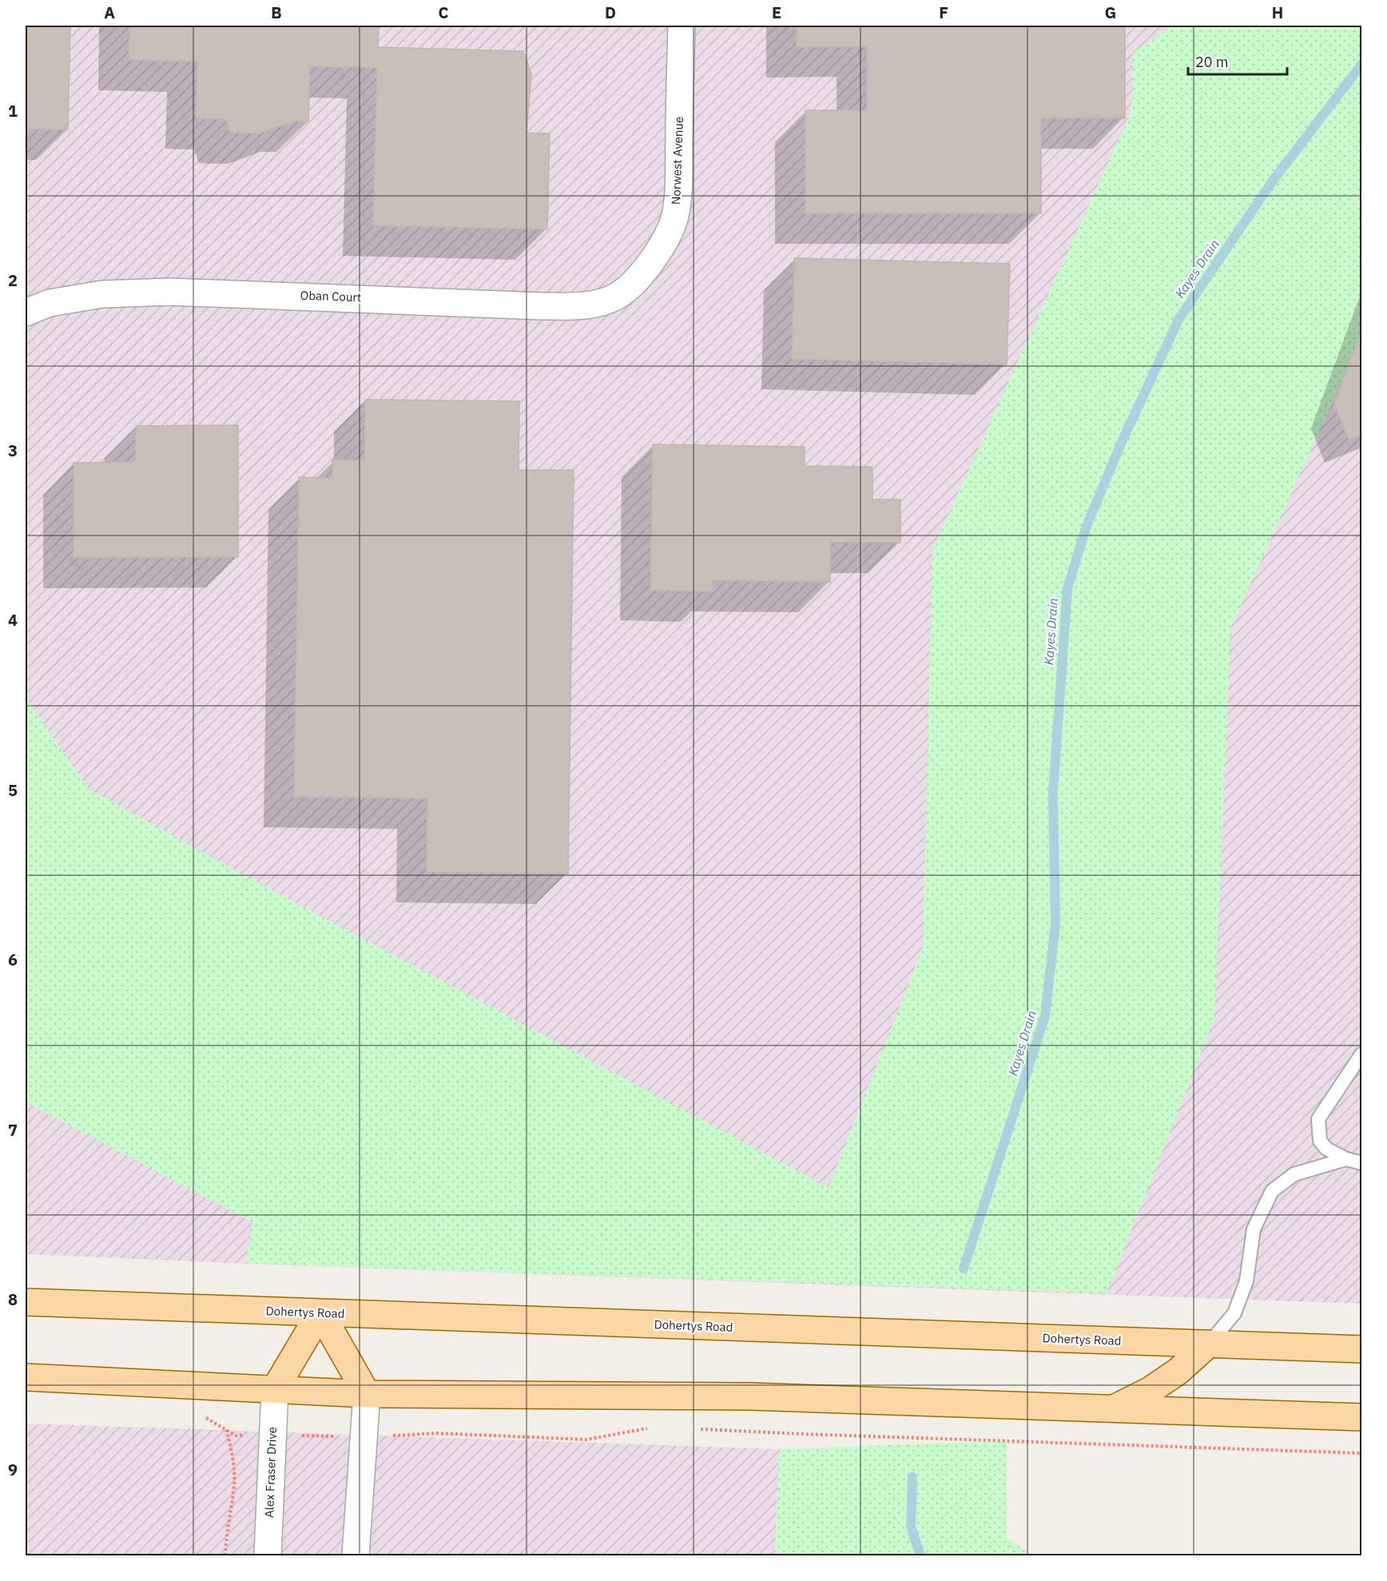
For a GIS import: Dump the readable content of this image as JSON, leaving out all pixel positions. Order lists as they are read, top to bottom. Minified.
{"streets":{"main road":["Dohertys Road"],"street":["Norwest Avenue","Oban Court","Alex Fraser Drive"]},"crossings":[["Norwest Avenue","Oban Court"]],"water":["Kayes Drain"],"scale_bar":"20 m","grid":{"columns":["A","B","C","D","E","F","G","H"],"rows":["1","2","3","4","5","6","7","8","9"]}}
